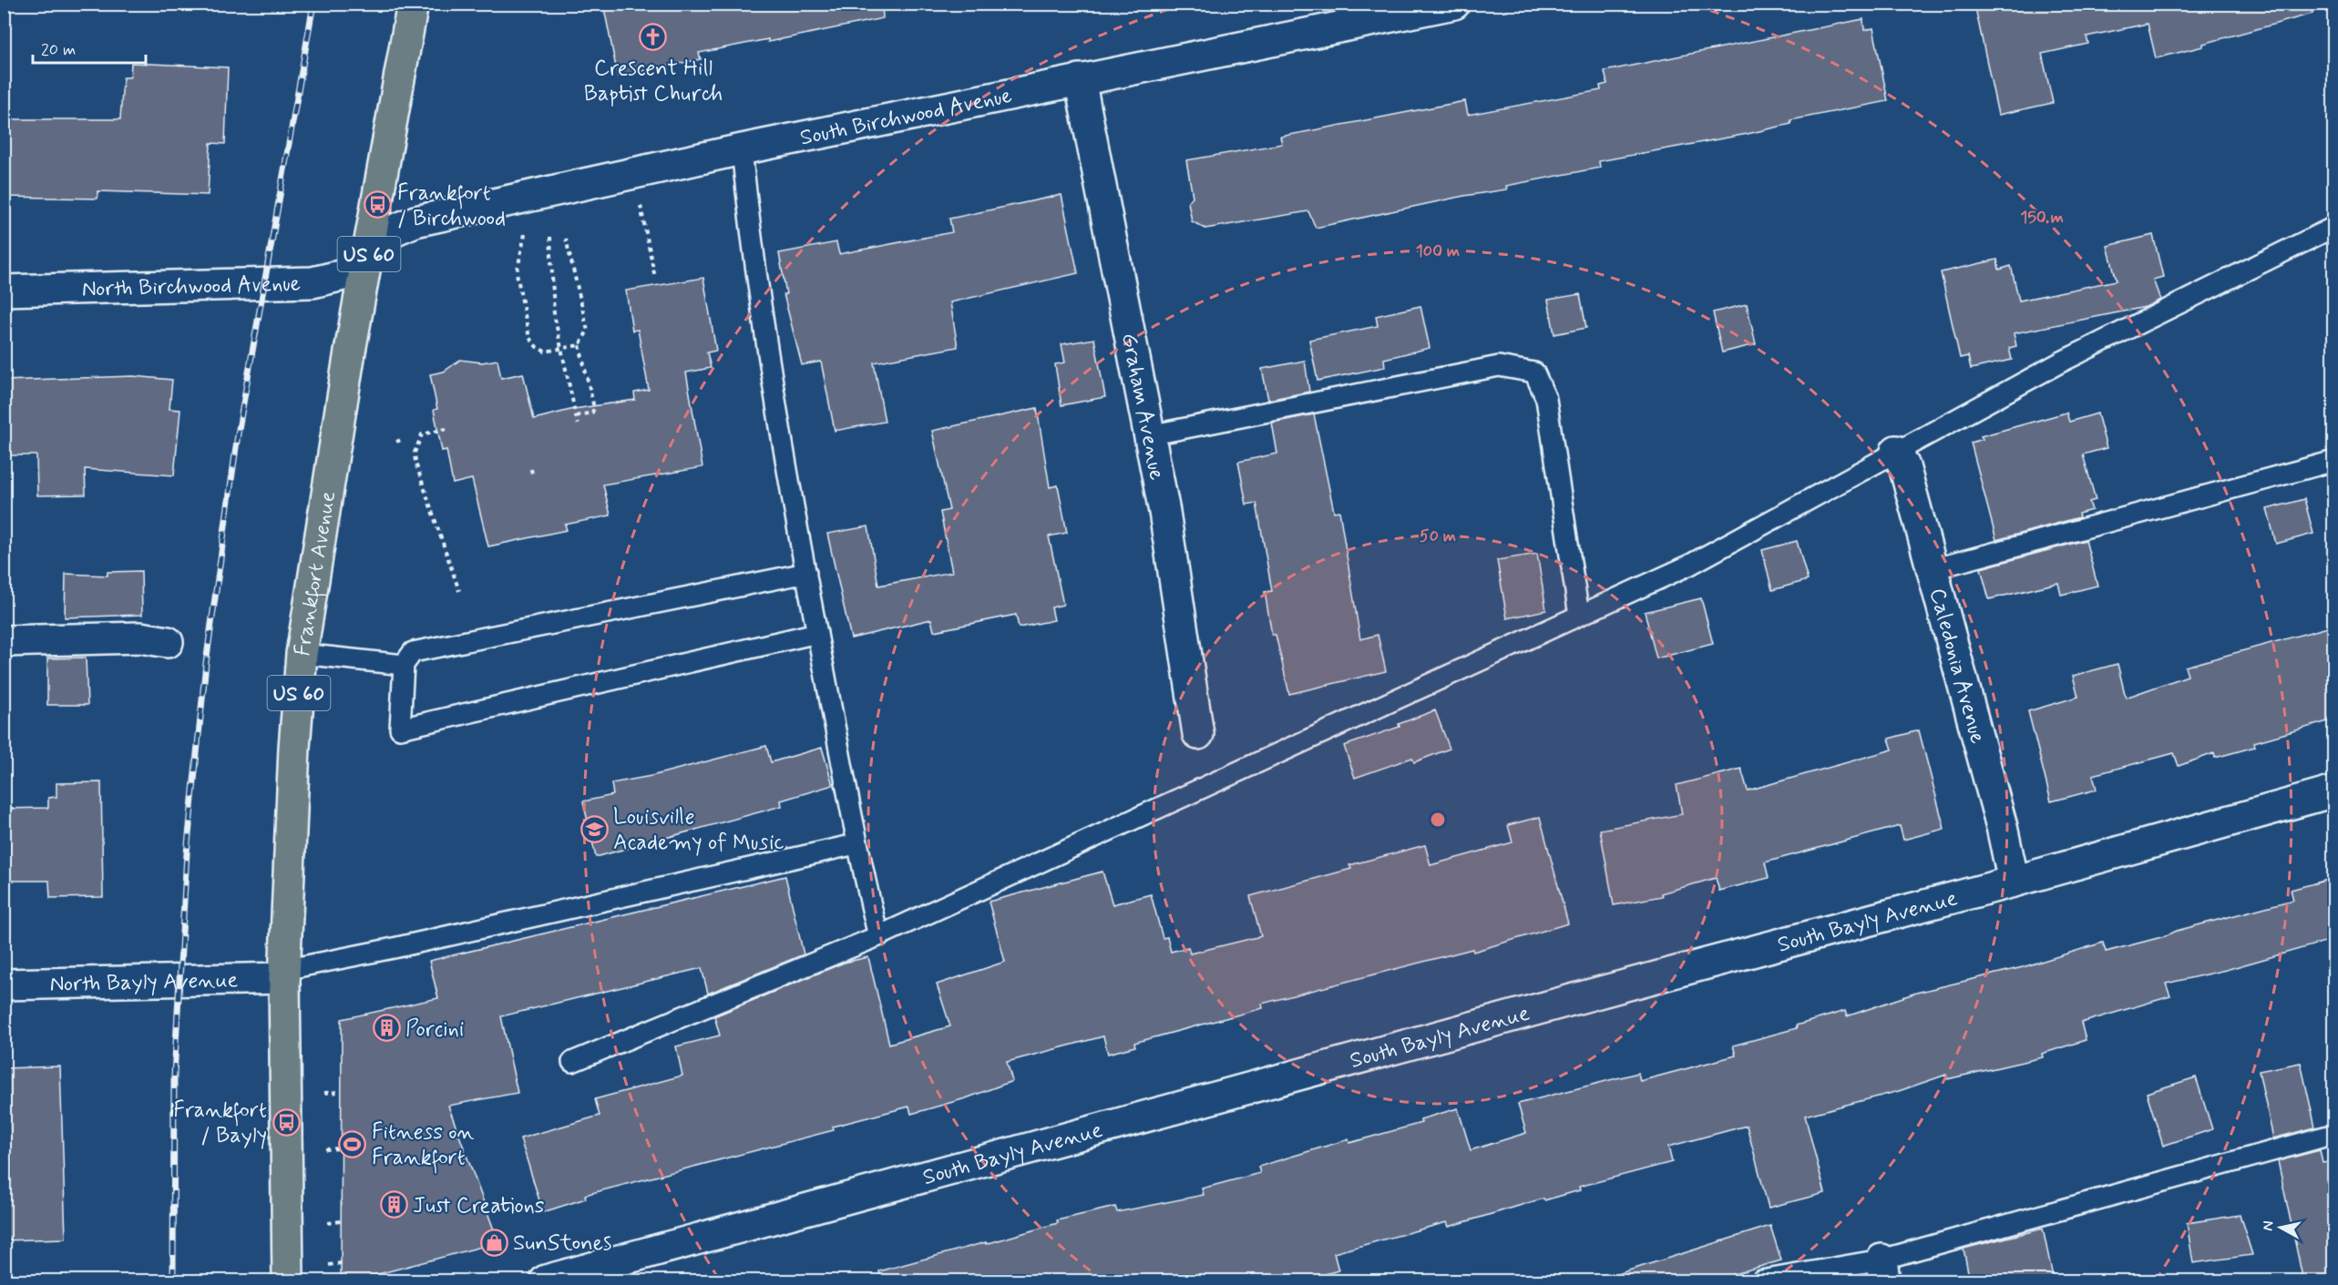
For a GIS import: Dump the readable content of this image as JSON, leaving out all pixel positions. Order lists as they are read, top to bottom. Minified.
{"streets":{"main road":["US 60","Frankfort Avenue"],"street":["South Birchwood Avenue","North Birchwood Avenue","Graham Avenue","Caledonia Avenue","South Bayly Avenue","North Bayly Avenue"]},"crossings":[["South Birchwood Avenue","North Birchwood Avenue"],["South Birchwood Avenue","Graham Avenue"],["South Birchwood Avenue","Frankfort Avenue"],["North Birchwood Avenue","Frankfort Avenue"],["Frankfort Avenue","North Bayly Avenue"],["Caledonia Avenue","South Bayly Avenue"]],"places":{"church":["Crescent Hill Baptist Church"],"bus stop":["Frankfort / Birchwood","Frankfort / Bayly"],"school or university":["Louisville Academy of Music"],"building":["Porcini","Just Creations"],"sports":["Fitness on Frankfort"],"shop":["SunStones"]},"scale_bar":"20 m","north":"left","rings":["150 m","100 m","50 m"]}
